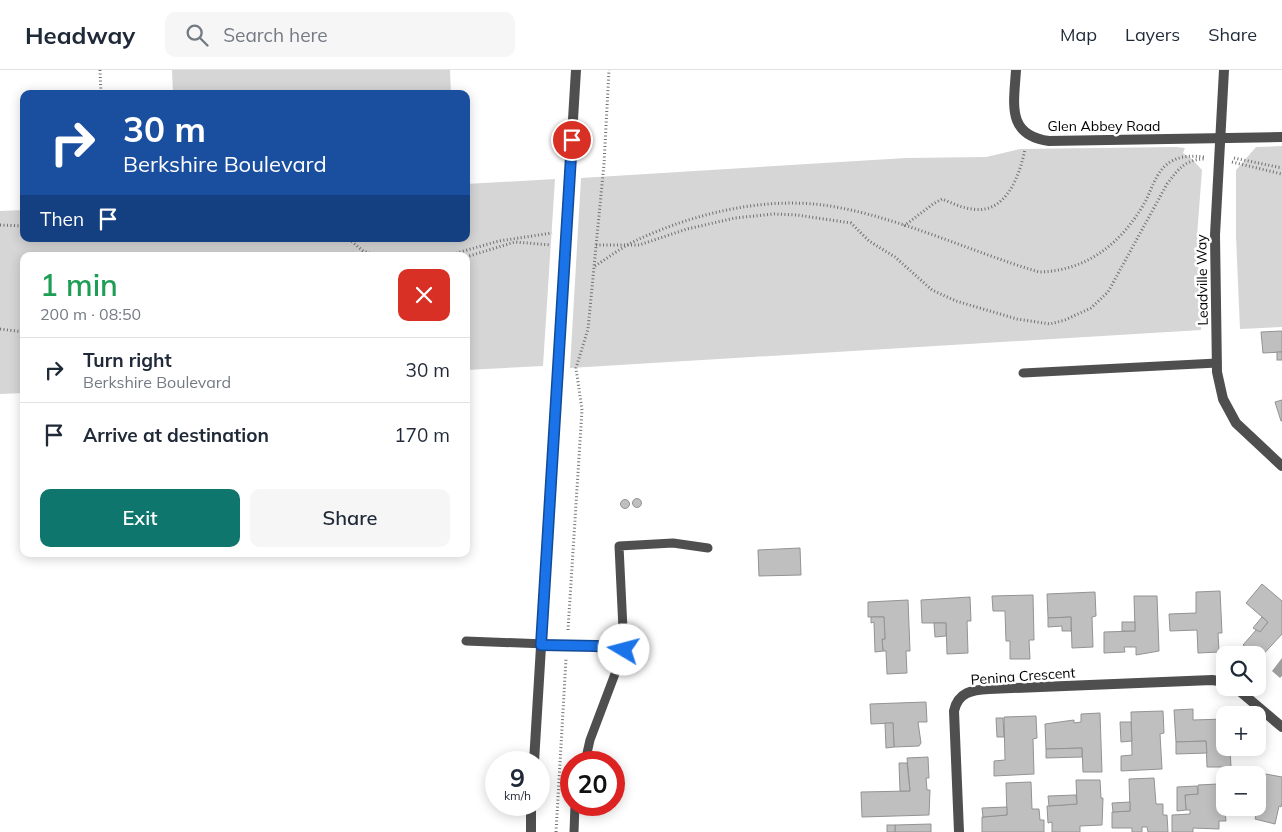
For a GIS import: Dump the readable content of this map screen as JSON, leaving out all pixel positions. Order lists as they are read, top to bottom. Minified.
{"streets":{"street":["Glen Abbey Road","Leadville Way","Penina Crescent"]},"crossings":[["Glen Abbey Road","Leadville Way"]],"page":{"header":"Headway","search":"Search here","nav":["Map","Layers","Share"],"turn":["30 m","Berkshire Boulevard"],"then":"Then","heading":["1 min","200 m · 08:50"],"list":[{"name":"Turn right","note":"Berkshire Boulevard","value":"30 m"},{"name":"Arrive at destination","value":"170 m"}],"buttons":["Exit","Share"],"map_buttons":["+","−"],"speed":"9 km/h","limit":"20"}}
